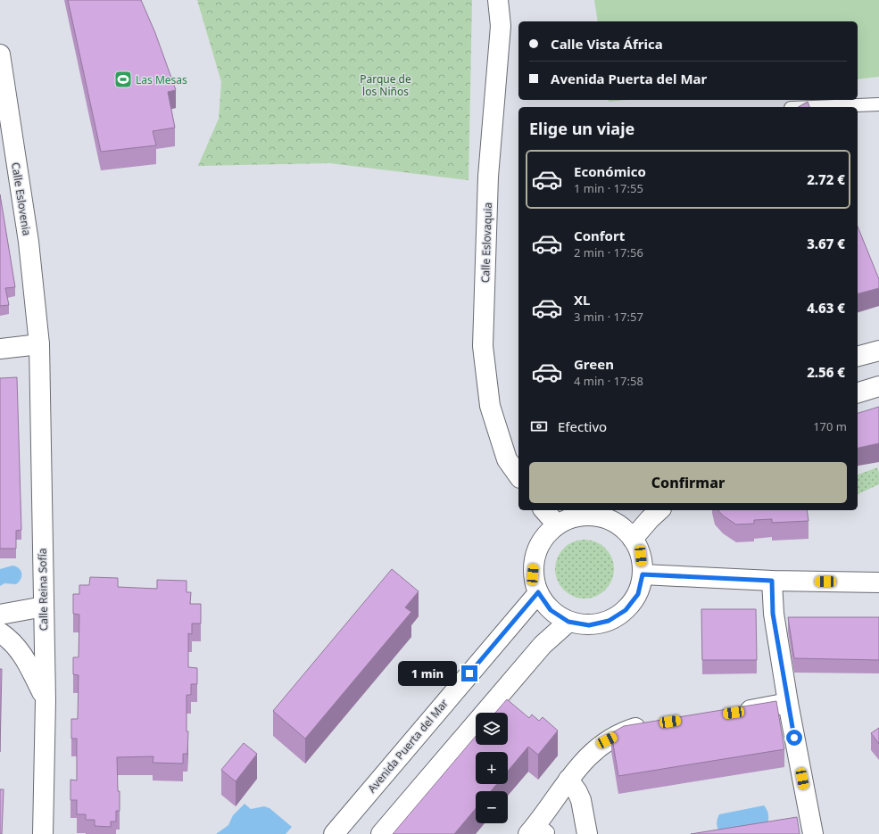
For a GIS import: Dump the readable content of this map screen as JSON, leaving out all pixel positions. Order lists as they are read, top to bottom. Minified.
{"streets":{"street":["Calle Eslovenia","Calle Eslovaquia","Calle Reina Sofía","Avenida Puerta del Mar"]},"crossings":[["Calle Eslovenia","Calle Reina Sofía"]],"parks":["Parque de los Niños"],"places":{"sports":["Las Mesas"]},"page":{"banner":["Calle Vista África","Avenida Puerta del Mar"],"heading":"Elige un viaje","list":[{"name":"Económico","note":"1 min · 17:55","value":"2.72 €"},{"name":"Confort","note":"2 min · 17:56","value":"3.67 €"},{"name":"XL","note":"3 min · 17:57","value":"4.63 €"},{"name":"Green","note":"4 min · 17:58","value":"2.56 €"}],"pay":["Efectivo","170 m"],"buttons":"Confirmar","bubble":"1 min","map_buttons":["+","−"]}}
